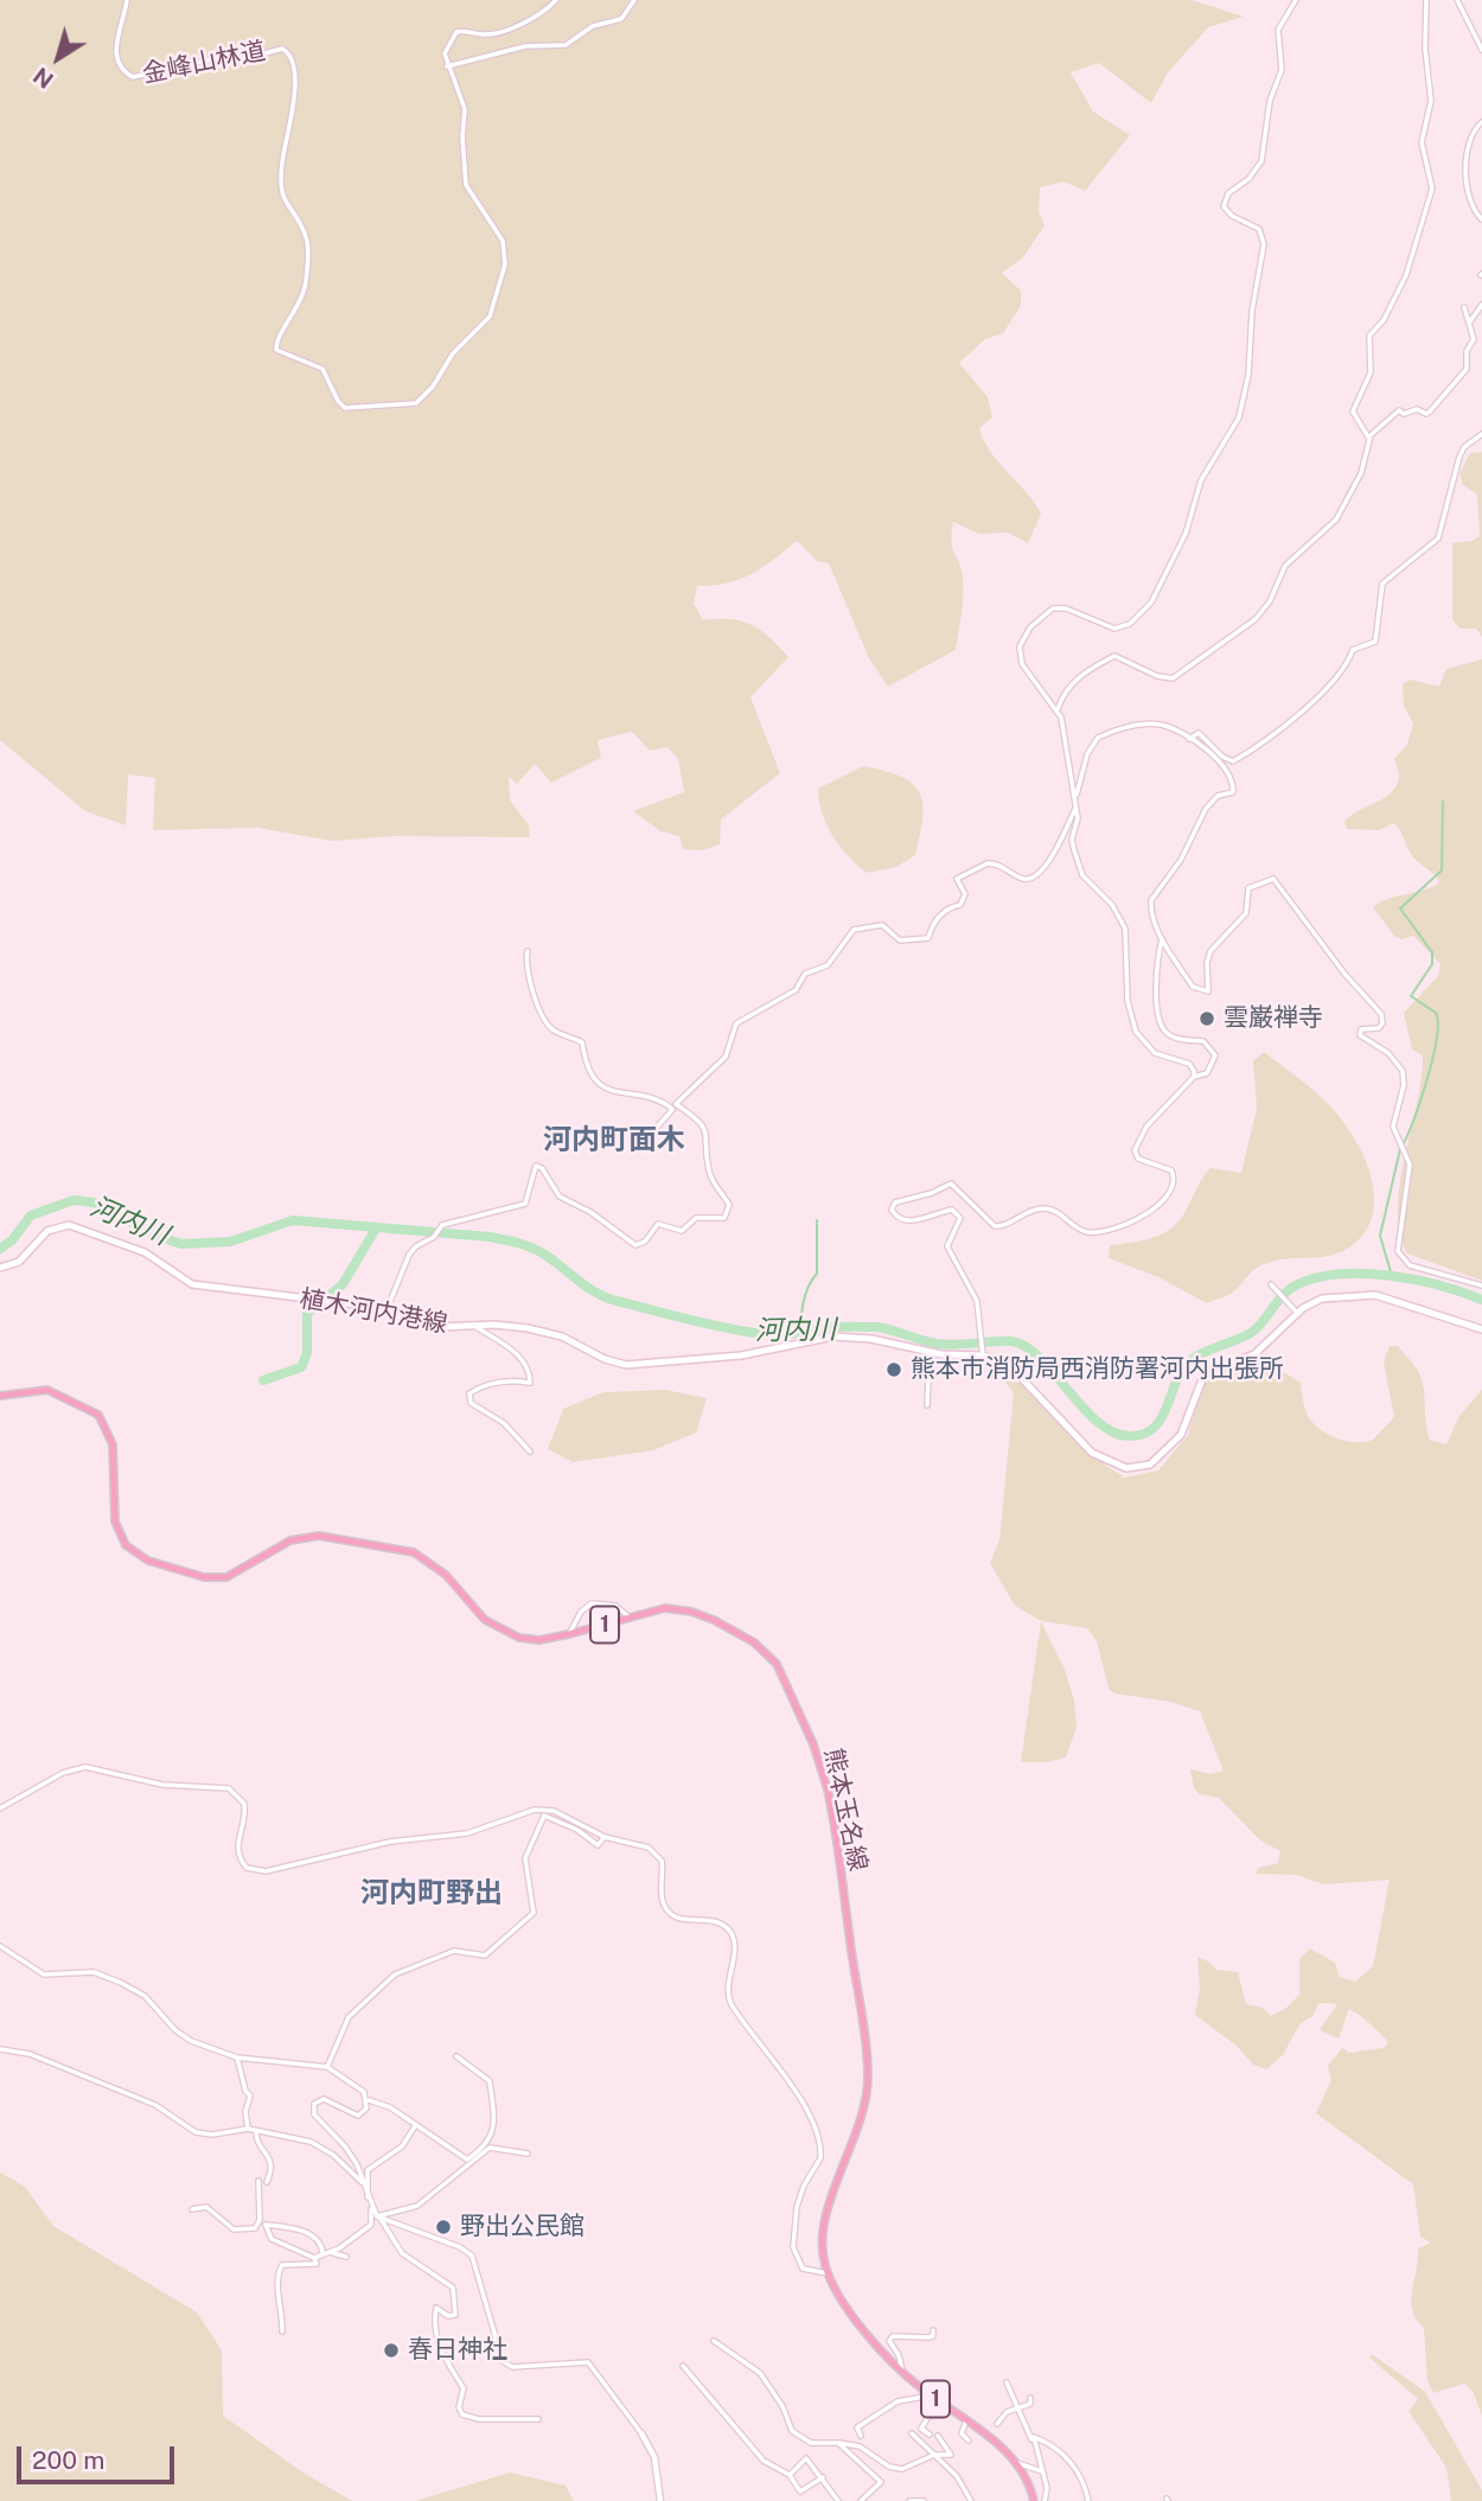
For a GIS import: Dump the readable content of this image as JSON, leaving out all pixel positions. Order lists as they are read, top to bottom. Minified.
{"streets":{"main road":["植木河内港線","1","熊本玉名線"],"street":["金峰山林道"]},"districts":["河内町面木","河内町野出"],"water":["河内川"],"places":["雲巌禅寺","熊本市消防局西消防署河内出張所","野出公民館","春日神社"],"scale_bar":"200 m","north":"bottom left"}
